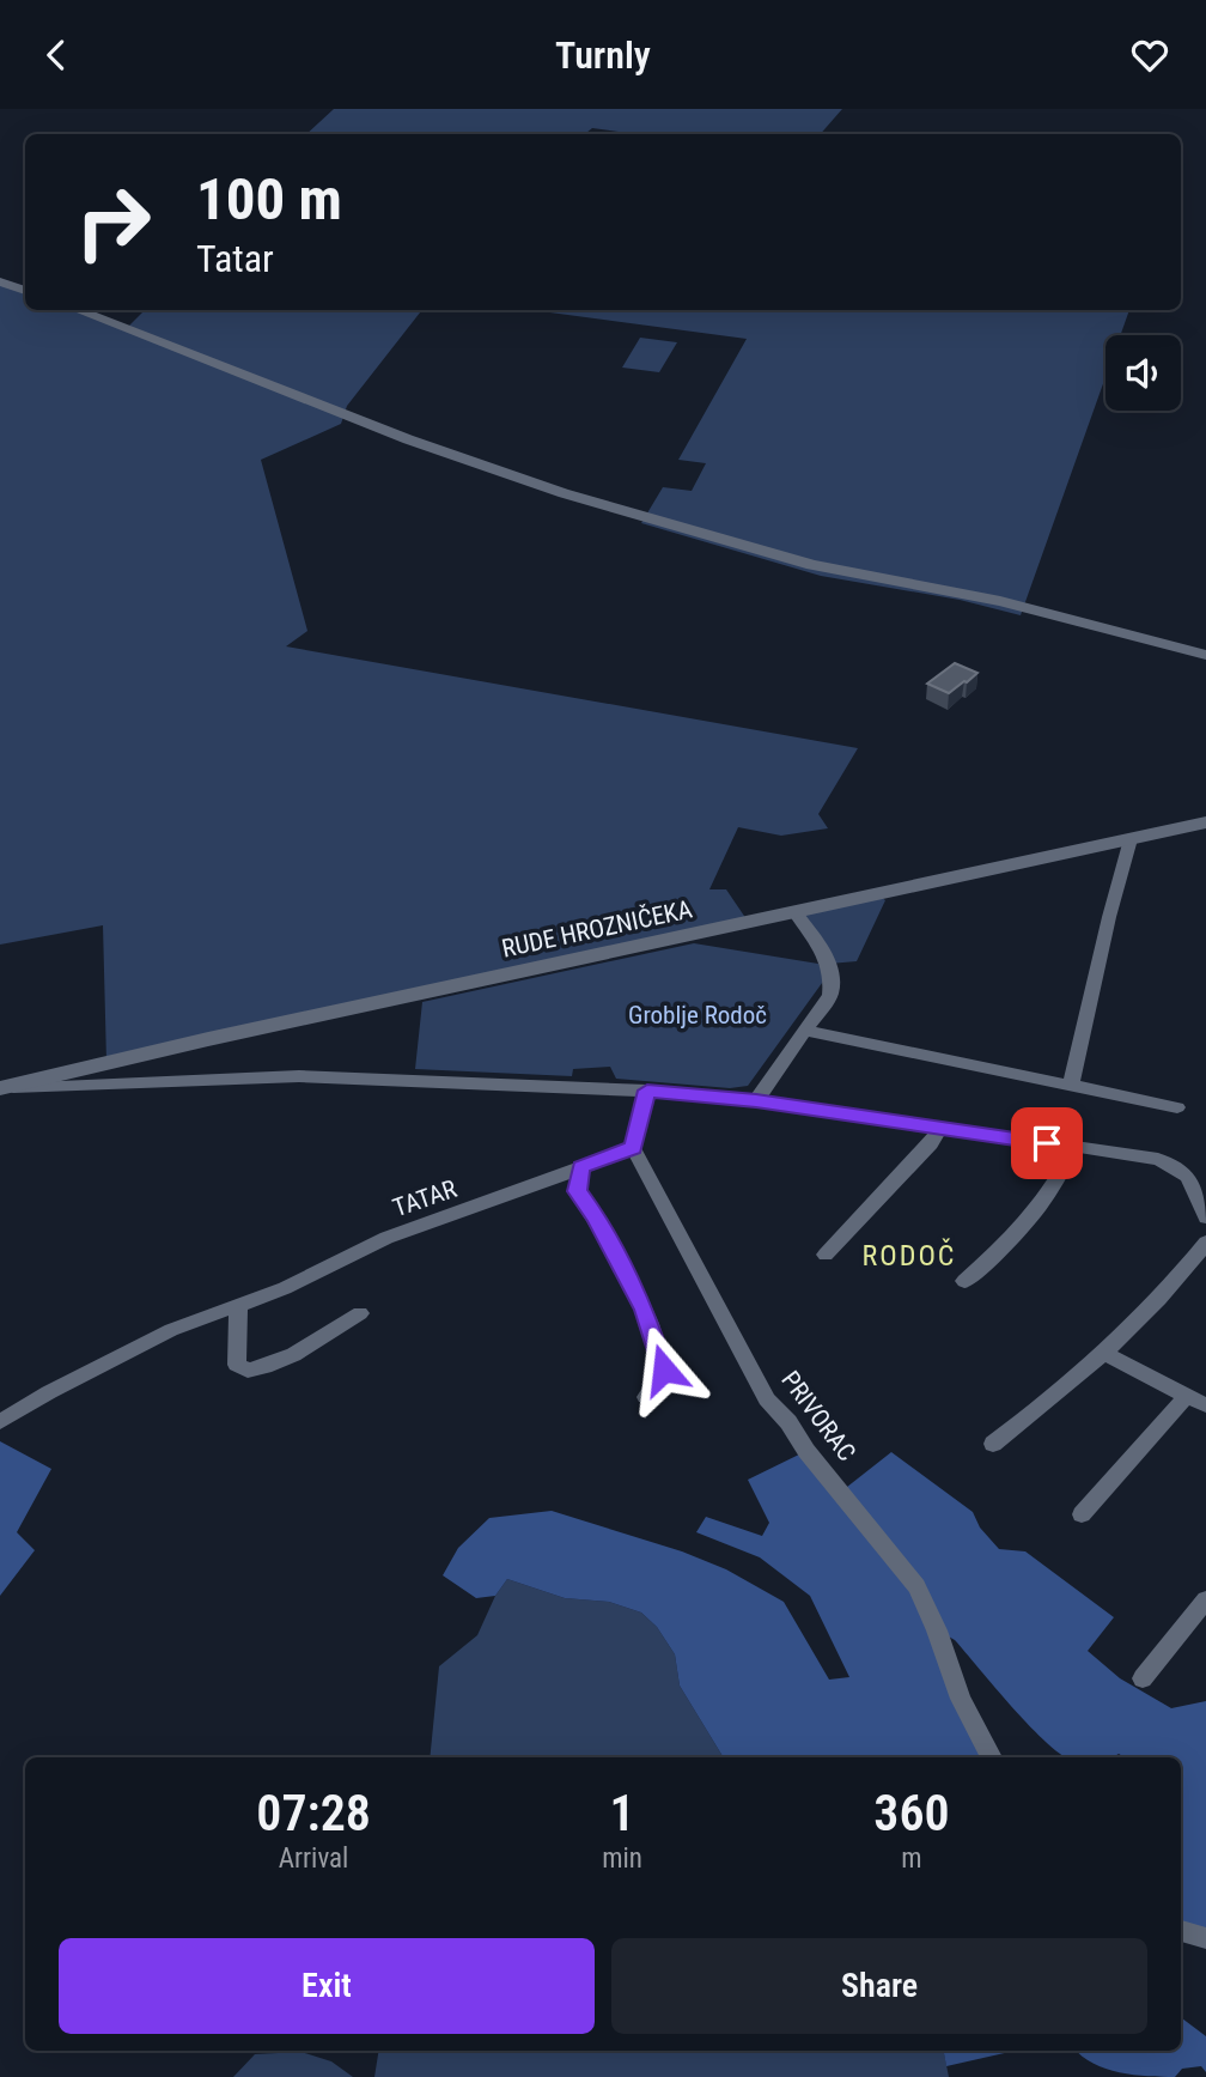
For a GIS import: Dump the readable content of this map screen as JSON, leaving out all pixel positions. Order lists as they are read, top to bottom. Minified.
{"streets":{"street":["RUDE HROZNIČEKA","TATAR","PRIVORAC"]},"crossings":[["TATAR","PRIVORAC"]],"districts":["RODOČ"],"parks":["Groblje Rodoč"],"page":{"header":"Turnly","turn":["100 m","Tatar"],"eta":["07:28","Arrival","1","min","360","m"],"buttons":["Exit","Share"]}}
